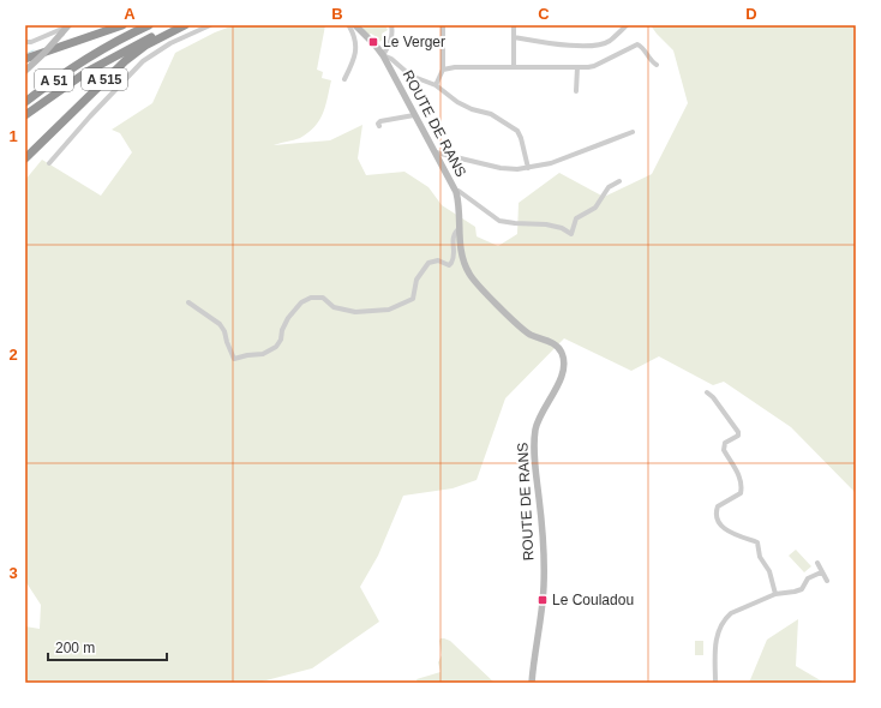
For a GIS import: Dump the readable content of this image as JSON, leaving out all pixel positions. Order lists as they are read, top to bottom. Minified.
{"streets":{"highway":["A 515","A 51"],"street":["ROUTE DE RANS"]},"places":{"transit":["Le Verger","Le Couladou"]},"scale_bar":"200 m","grid":{"columns":["A","B","C","D"],"rows":["1","2","3"]}}
